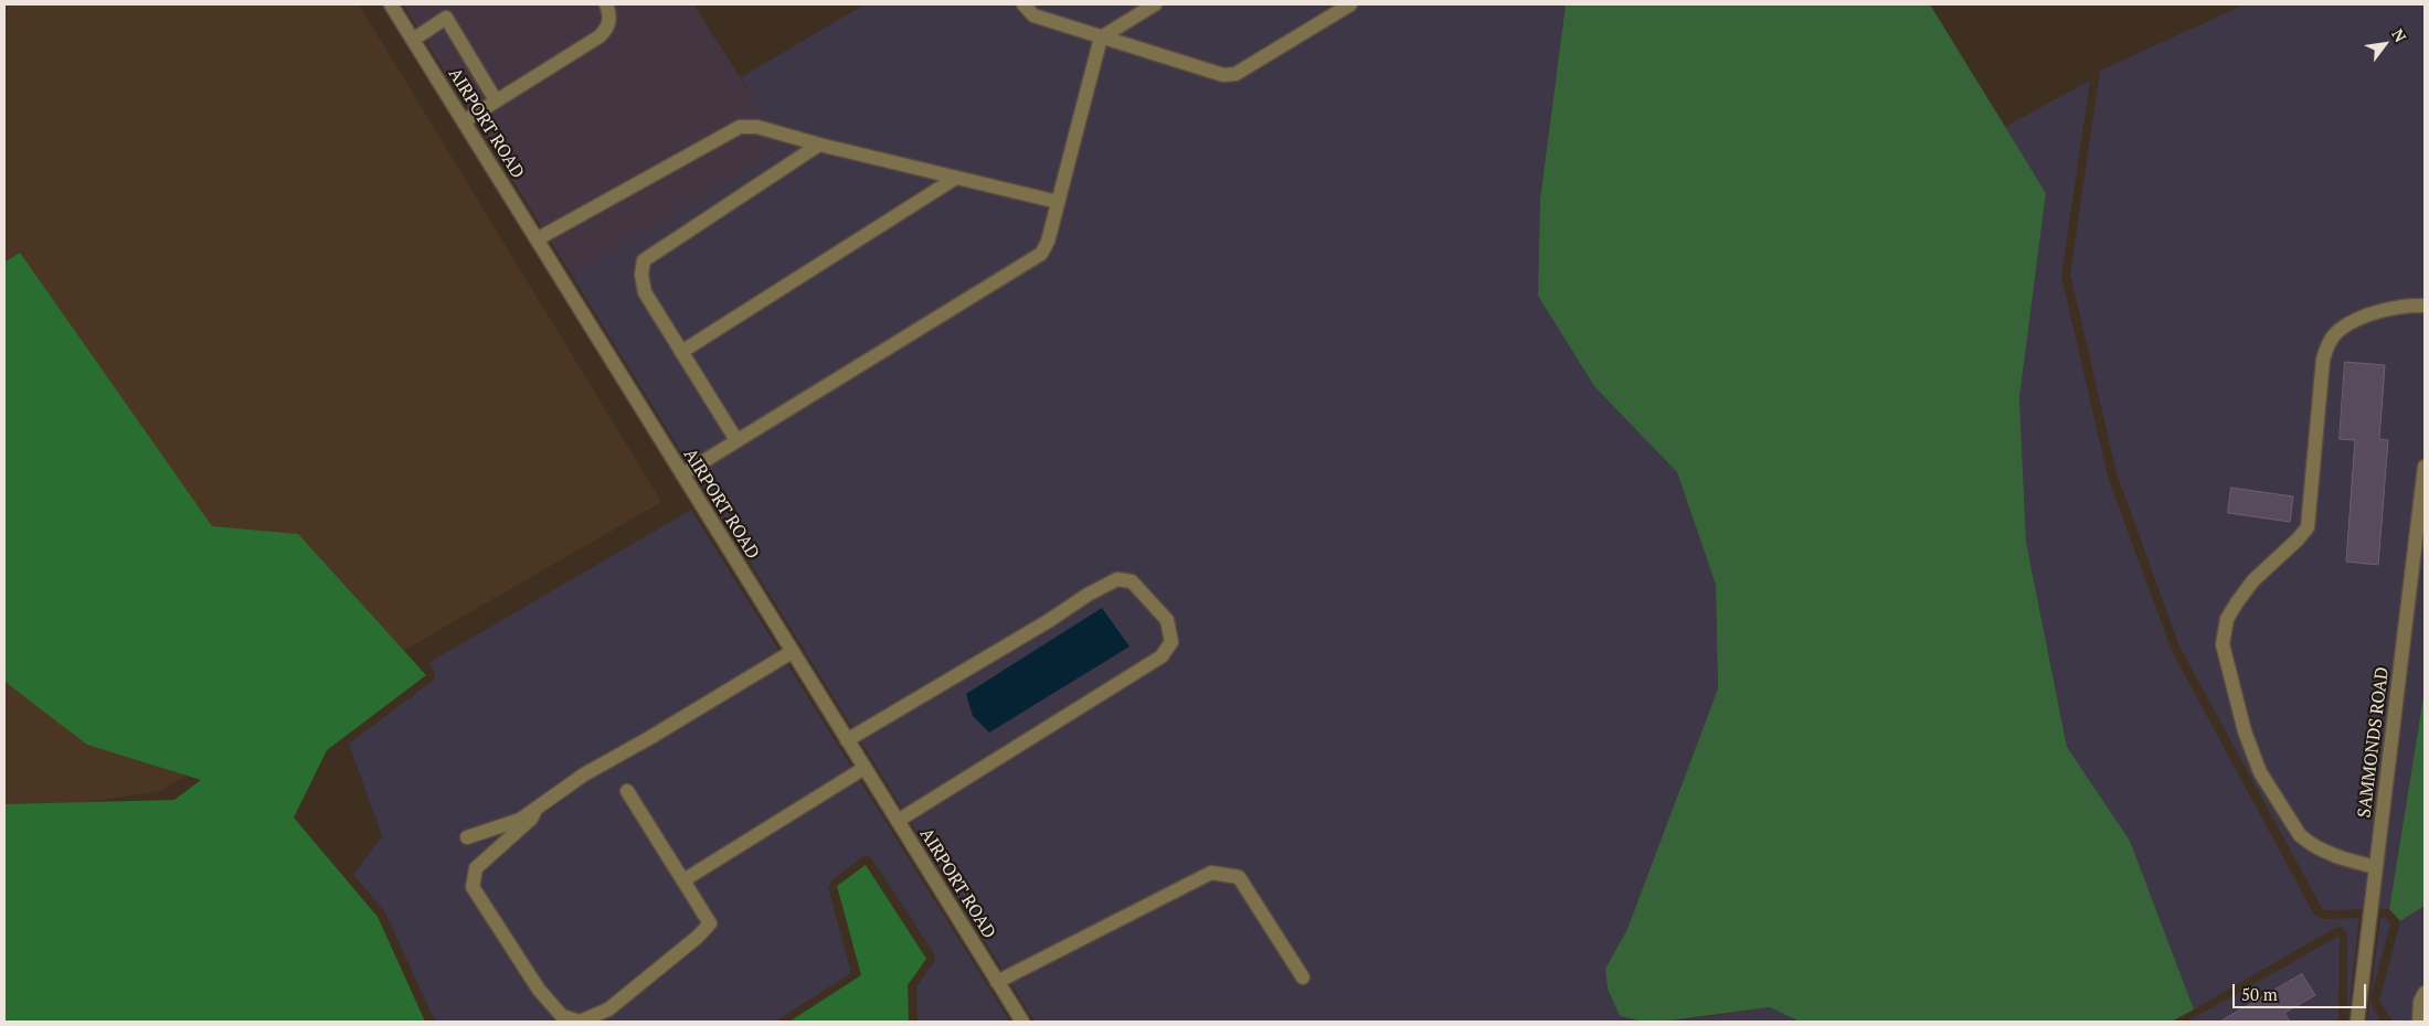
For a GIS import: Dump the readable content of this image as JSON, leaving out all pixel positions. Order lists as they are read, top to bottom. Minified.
{"streets":{"street":["AIRPORT ROAD","SAMMONDS ROAD"]},"scale_bar":"50 m","north":"top right"}
